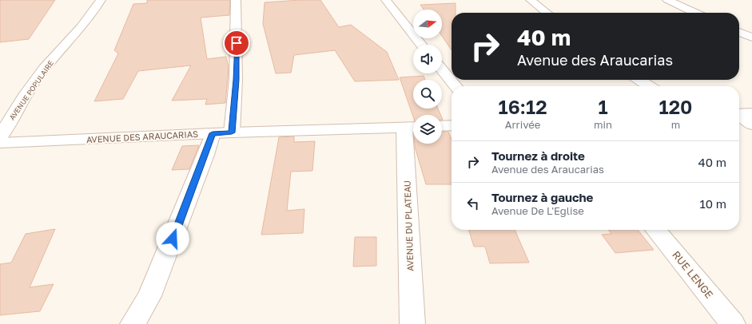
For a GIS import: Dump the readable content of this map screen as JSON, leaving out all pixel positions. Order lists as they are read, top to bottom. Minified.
{"streets":{"street":["AVENUE POPULAIRE","AVENUE DES ARAUCARIAS","AVENUE DU PLATEAU","RUE LENGE"]},"crossings":[["AVENUE DES ARAUCARIAS","AVENUE DU PLATEAU"]],"north":"right","page":{"turn":["40 m","Avenue des Araucarias"],"eta":["16:12","Arrivée","1","min","120","m"],"list":[{"name":"Tournez à droite","note":"Avenue des Araucarias","value":"40 m"},{"name":"Tournez à gauche","note":"Avenue De L'Eglise","value":"10 m"}]}}
